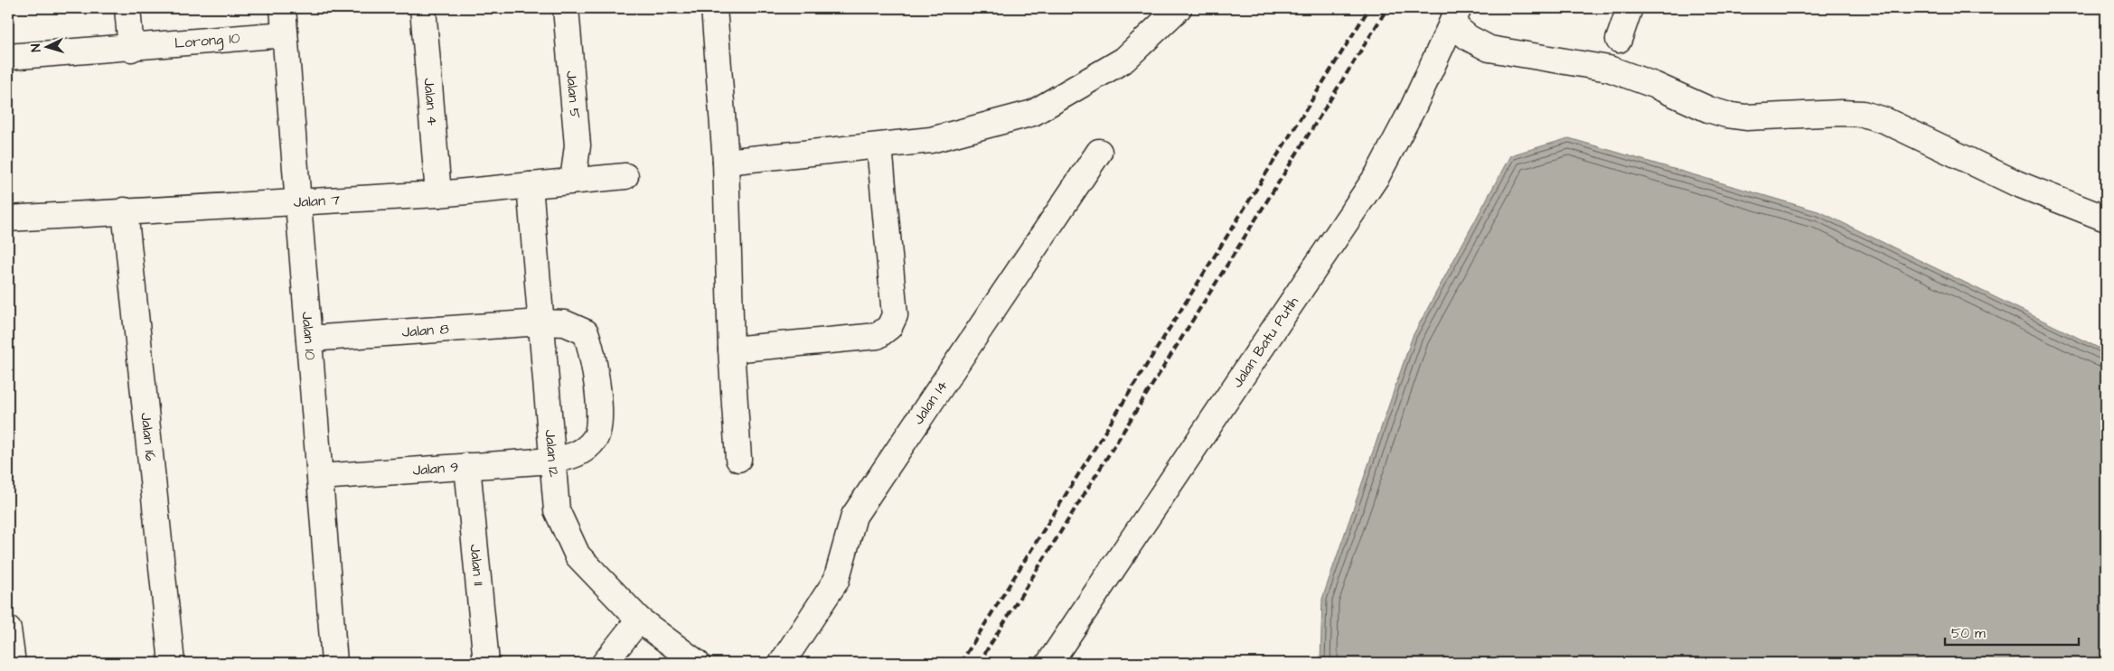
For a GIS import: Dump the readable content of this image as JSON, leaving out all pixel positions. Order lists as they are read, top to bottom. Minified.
{"streets":{"street":["Lorong 10","Jalan 5","Jalan 4","Jalan 7","Jalan 8","Jalan 10","Jalan Batu Putih","Jalan 14","Jalan 16","Jalan 12","Jalan 9","Jalan 11"]},"crossings":[["Lorong 10","Jalan 10"],["Jalan 5","Jalan 7"],["Jalan 4","Jalan 7"],["Jalan 7","Jalan 10"],["Jalan 7","Jalan 16"],["Jalan 7","Jalan 12"],["Jalan 8","Jalan 10"],["Jalan 8","Jalan 12"],["Jalan 8","Jalan 9"],["Jalan 10","Jalan 9"],["Jalan 12","Jalan 9"],["Jalan 9","Jalan 11"]],"scale_bar":"50 m","north":"left"}
